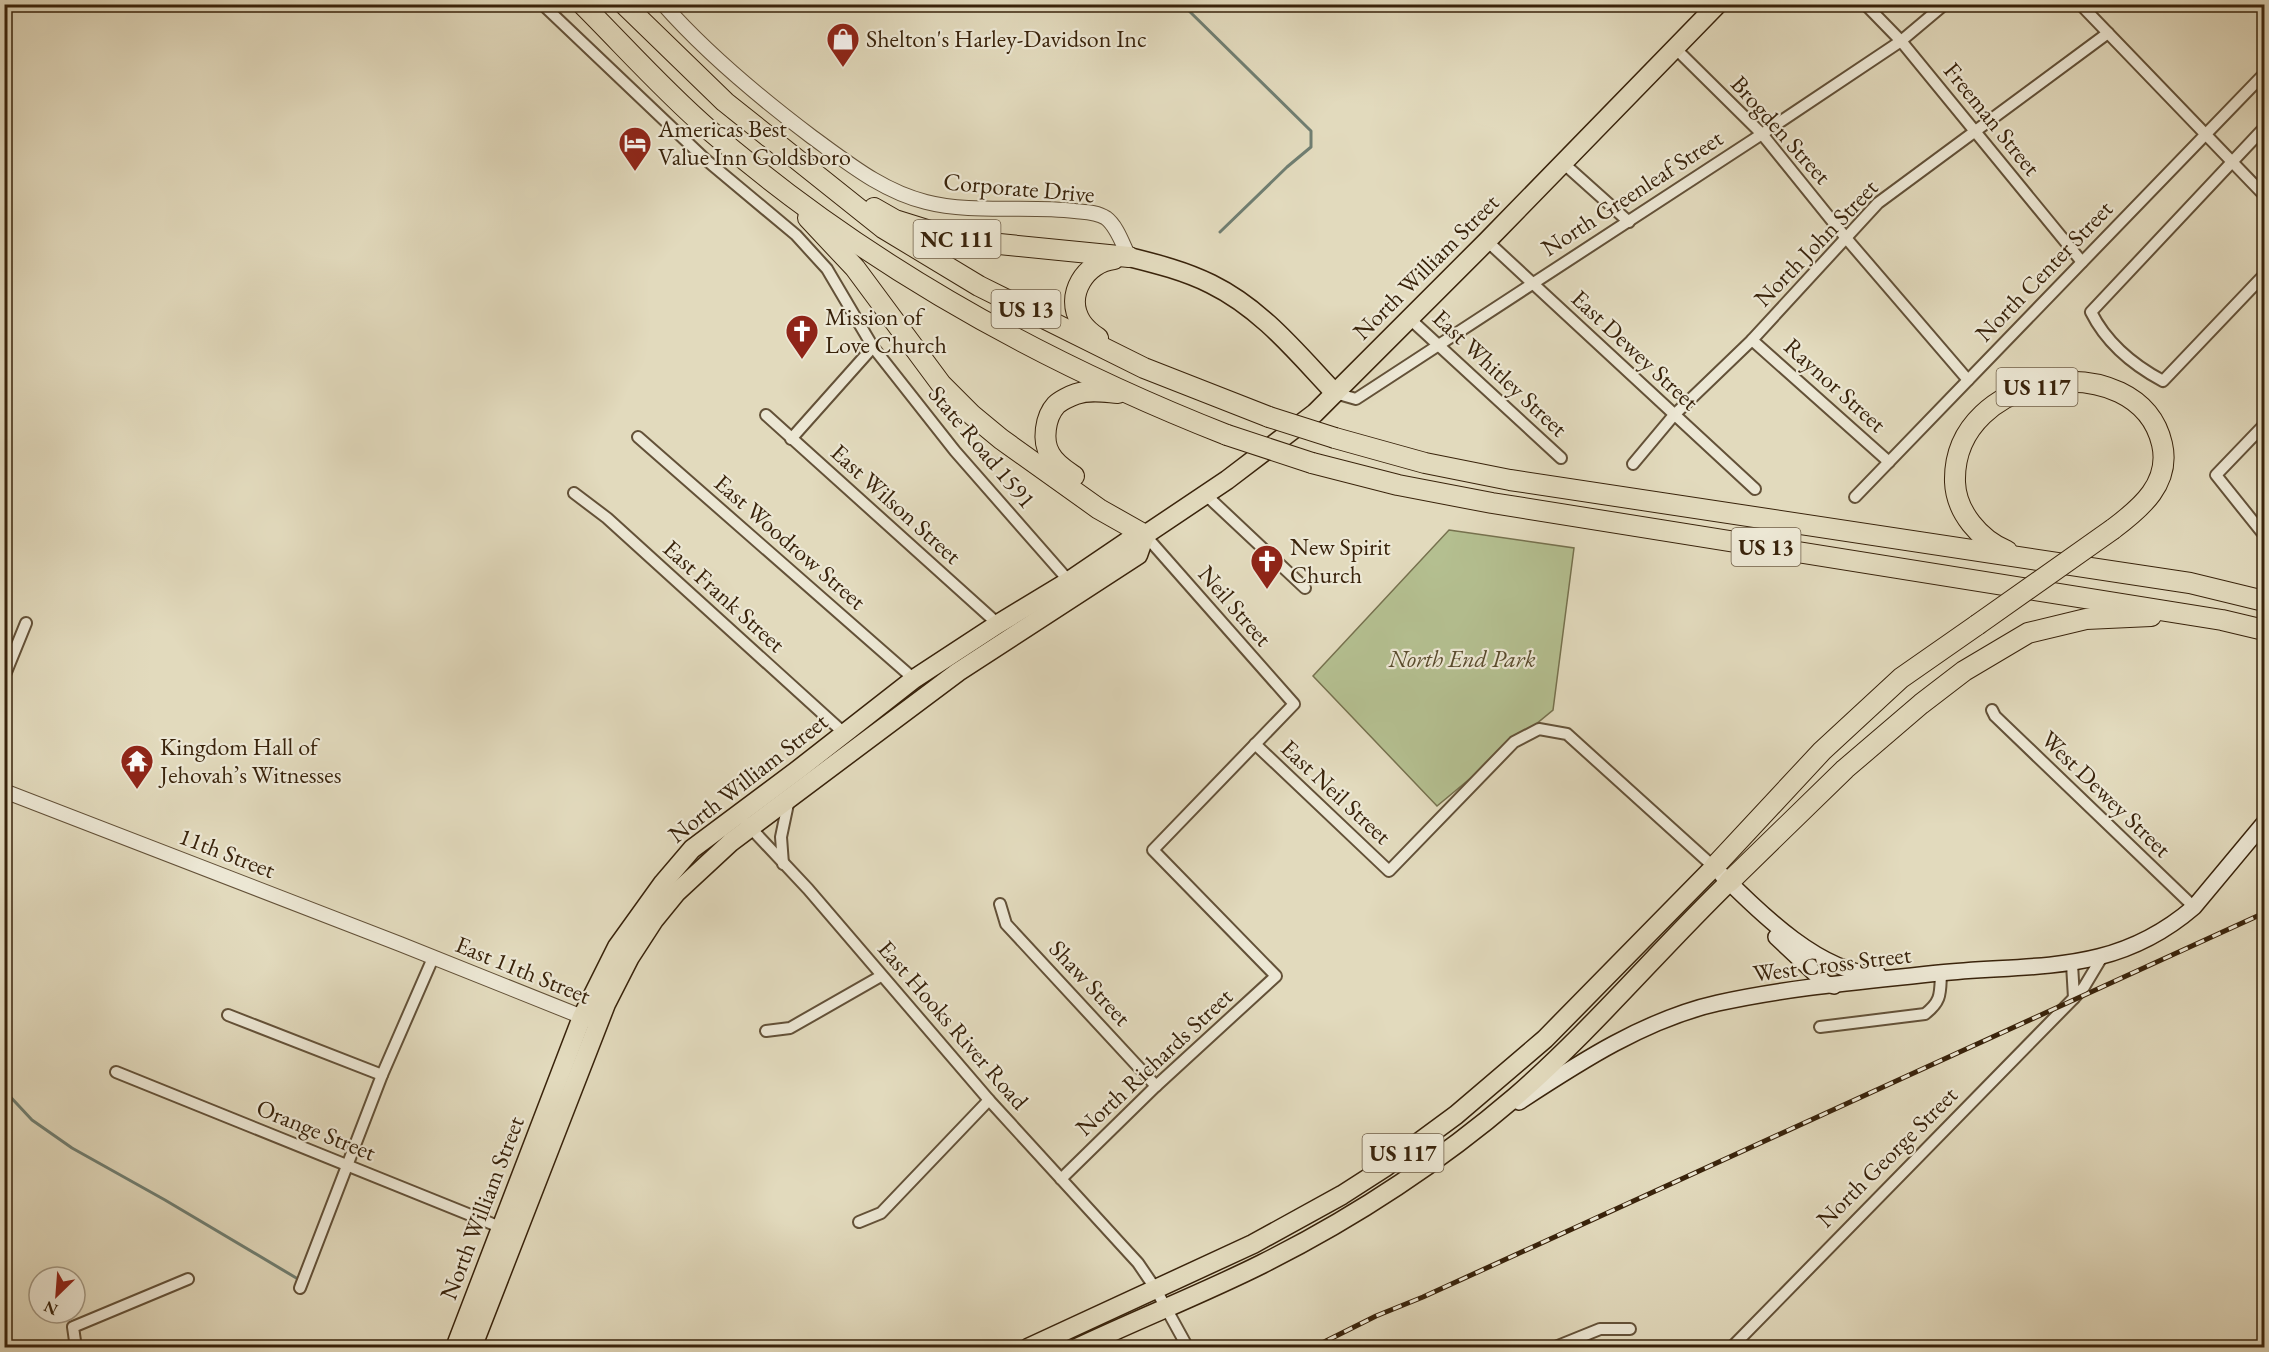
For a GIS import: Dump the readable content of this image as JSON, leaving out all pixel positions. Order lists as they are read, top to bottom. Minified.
{"streets":{"highway":["NC 111","US 13","US 117"],"main road":["North William Street","West Cross Street"],"street":["Freeman Street","Brogden Street","Corporate Drive","North Greenleaf Street","North John Street","North Center Street","East Dewey Street","East Whitley Street","Raynor Street","State Road 1591","East Wilson Street","East Woodrow Street","East Frank Street","Neil Street","East Neil Street","West Dewey Street","11th Street","East 11th Street","Shaw Street","East Hooks River Road","North Richards Street","Orange Street","North George Street"]},"crossings":[["Freeman Street","North Greenleaf Street"],["Freeman Street","North John Street"],["Freeman Street","North Center Street"],["Brogden Street","North Greenleaf Street"],["Brogden Street","North John Street"],["Brogden Street","North William Street"],["Brogden Street","North Center Street"],["Corporate Drive","NC 111"],["North Greenleaf Street","NC 111"],["North Greenleaf Street","North William Street"],["North Greenleaf Street","East Dewey Street"],["North Greenleaf Street","East Whitley Street"],["NC 111","North William Street"],["NC 111","US 13"],["North John Street","East Dewey Street"],["North John Street","Raynor Street"],["North William Street","East Dewey Street"],["North William Street","East Whitley Street"],["North William Street","State Road 1591"],["North William Street","East Wilson Street"],["North William Street","East Woodrow Street"],["North William Street","East Frank Street"],["North William Street","Neil Street"],["North William Street","East 11th Street"],["North William Street","East Hooks River Road"],["North William Street","Orange Street"],["North Center Street","Raynor Street"],["US 13","US 117"],["US 117","West Cross Street"],["US 117","East Hooks River Road"],["Neil Street","East Neil Street"],["Neil Street","North Richards Street"],["East Neil Street","West Cross Street"],["East Neil Street","North Richards Street"],["11th Street","East 11th Street"],["Shaw Street","North Richards Street"],["East Hooks River Road","North Richards Street"]],"parks":["North End Park"],"places":{"shop":["Shelton's Harley-Davidson Inc"],"hotel":["Americas Best Value Inn Goldsboro"],"church":["Mission of Love Church","New Spirit Church"],"temple":["Kingdom Hall of Jehovah’s Witnesses"]},"north":"bottom left"}
